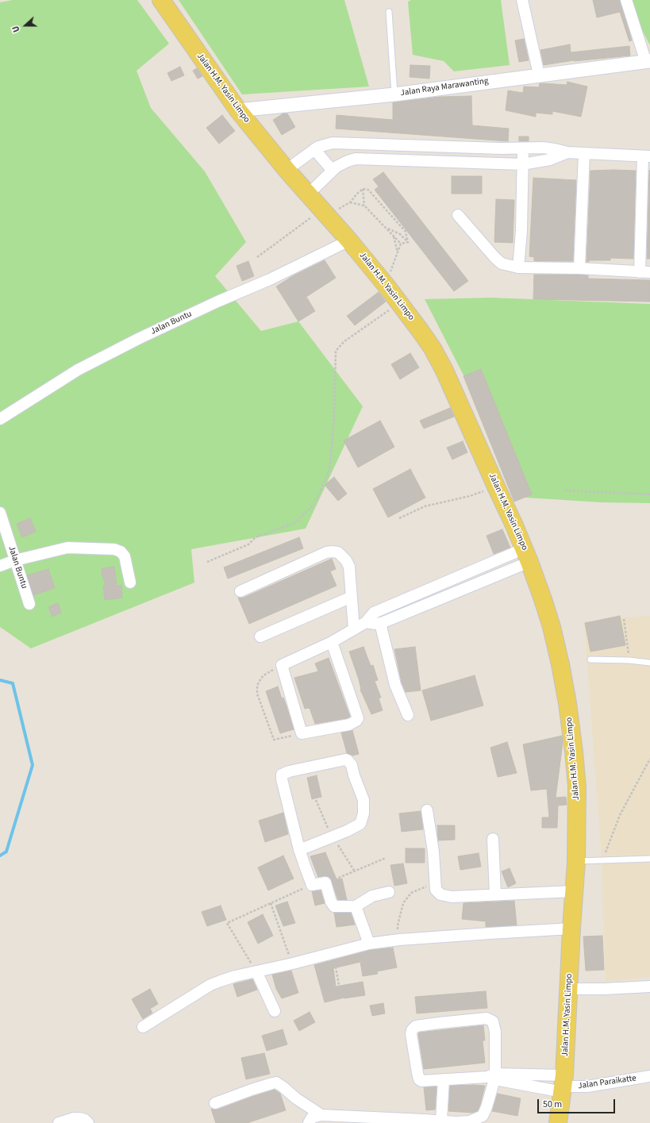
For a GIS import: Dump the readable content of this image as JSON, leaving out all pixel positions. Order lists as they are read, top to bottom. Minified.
{"streets":{"main road":["Jalan H.M. Yasin Limpo"],"street":["Jalan Raya Marawanting","Jalan Buntu","Jalan Paraikatte"]},"crossings":[["Jalan Raya Marawanting","Jalan H.M. Yasin Limpo"],["Jalan H.M. Yasin Limpo","Jalan Buntu"],["Jalan H.M. Yasin Limpo","Jalan Paraikatte"]],"scale_bar":"50 m","north":"left"}
